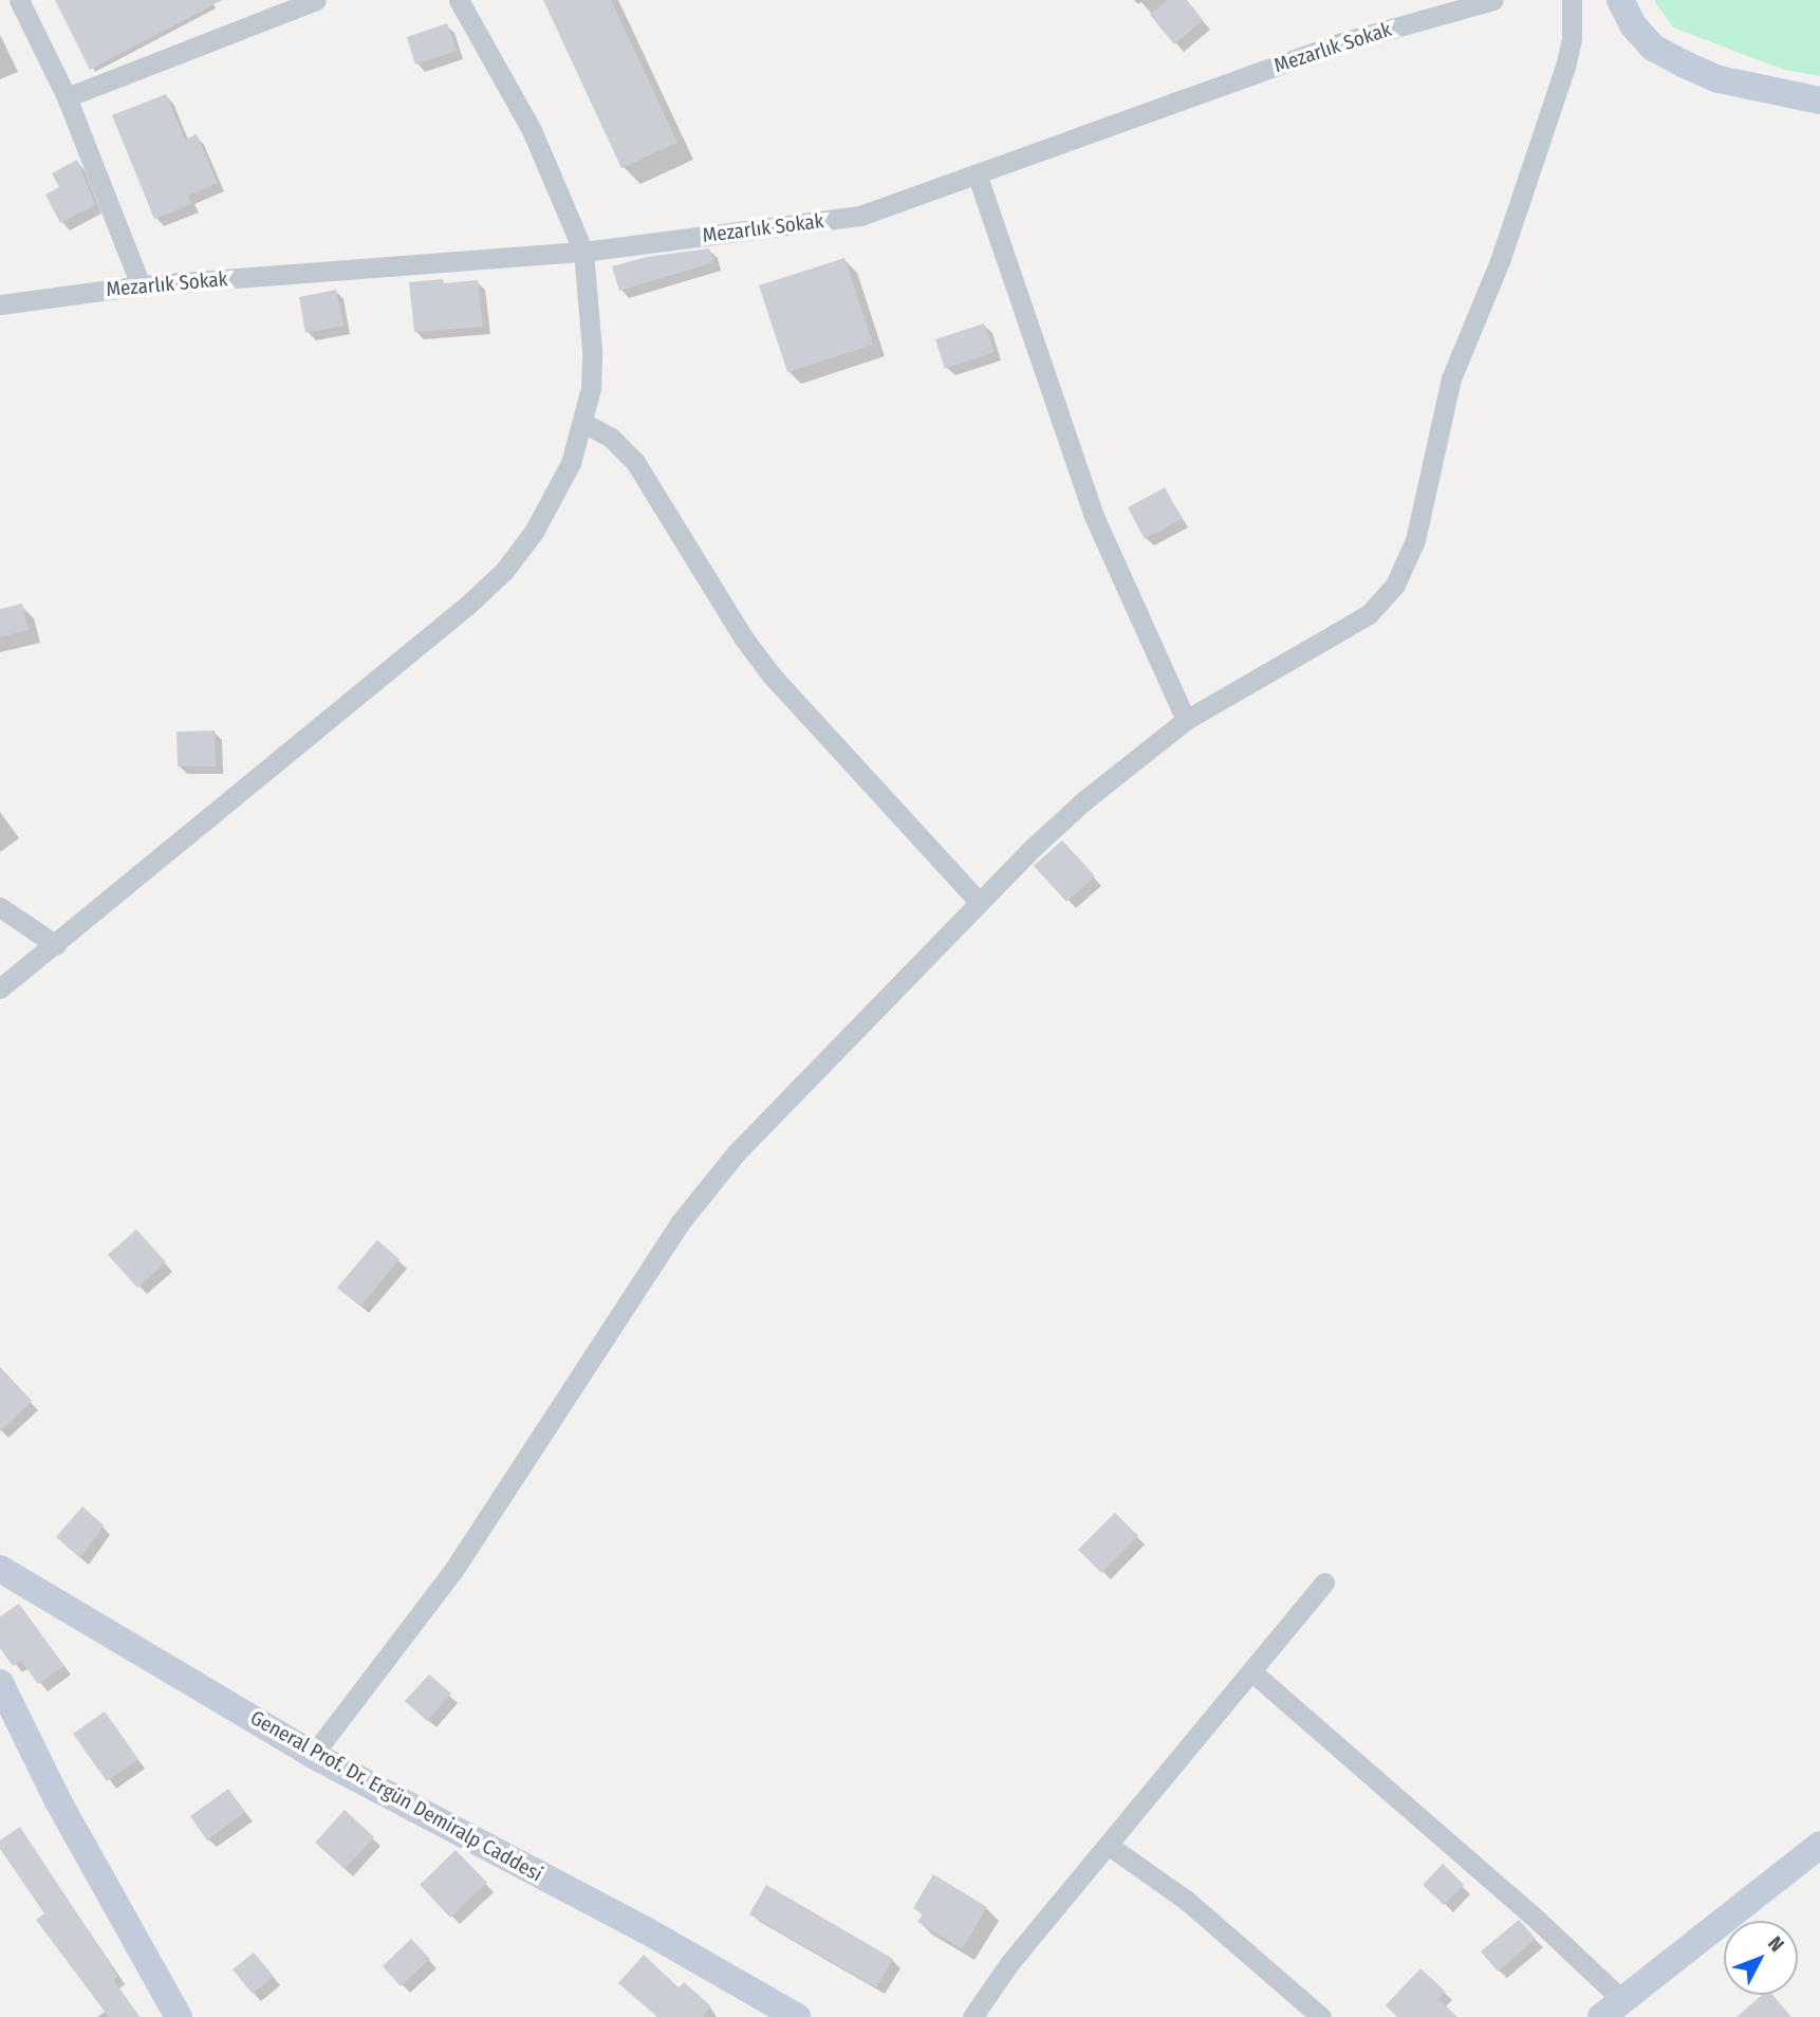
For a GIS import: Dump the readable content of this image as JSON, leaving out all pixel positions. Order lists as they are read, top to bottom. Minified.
{"streets":{"street":["Mezarlık Sokak","General Prof. Dr. Ergün Demiralp Caddesi"]},"north":"top right"}
